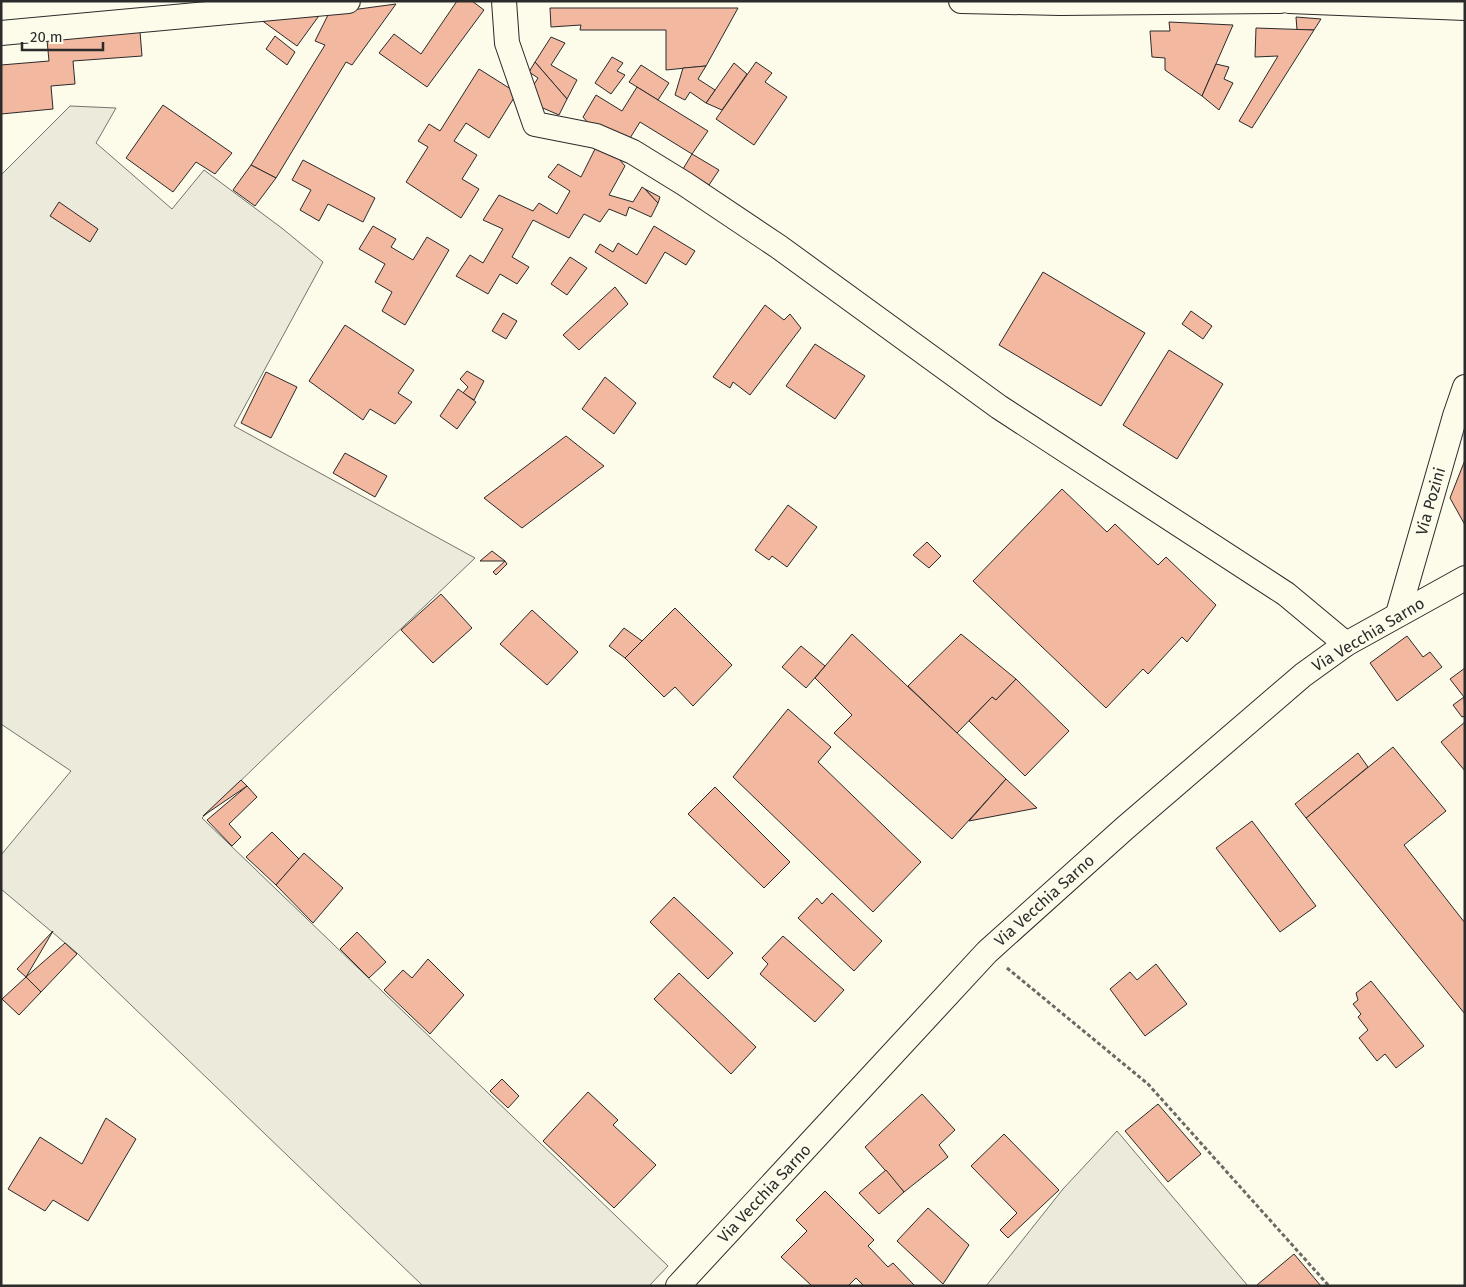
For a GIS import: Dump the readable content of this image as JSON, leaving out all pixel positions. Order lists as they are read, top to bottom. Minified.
{"streets":{"street":["Via Pozini","Via Vecchia Sarno"]},"crossings":[["Via Pozini","Via Vecchia Sarno"]],"scale_bar":"20 m"}
